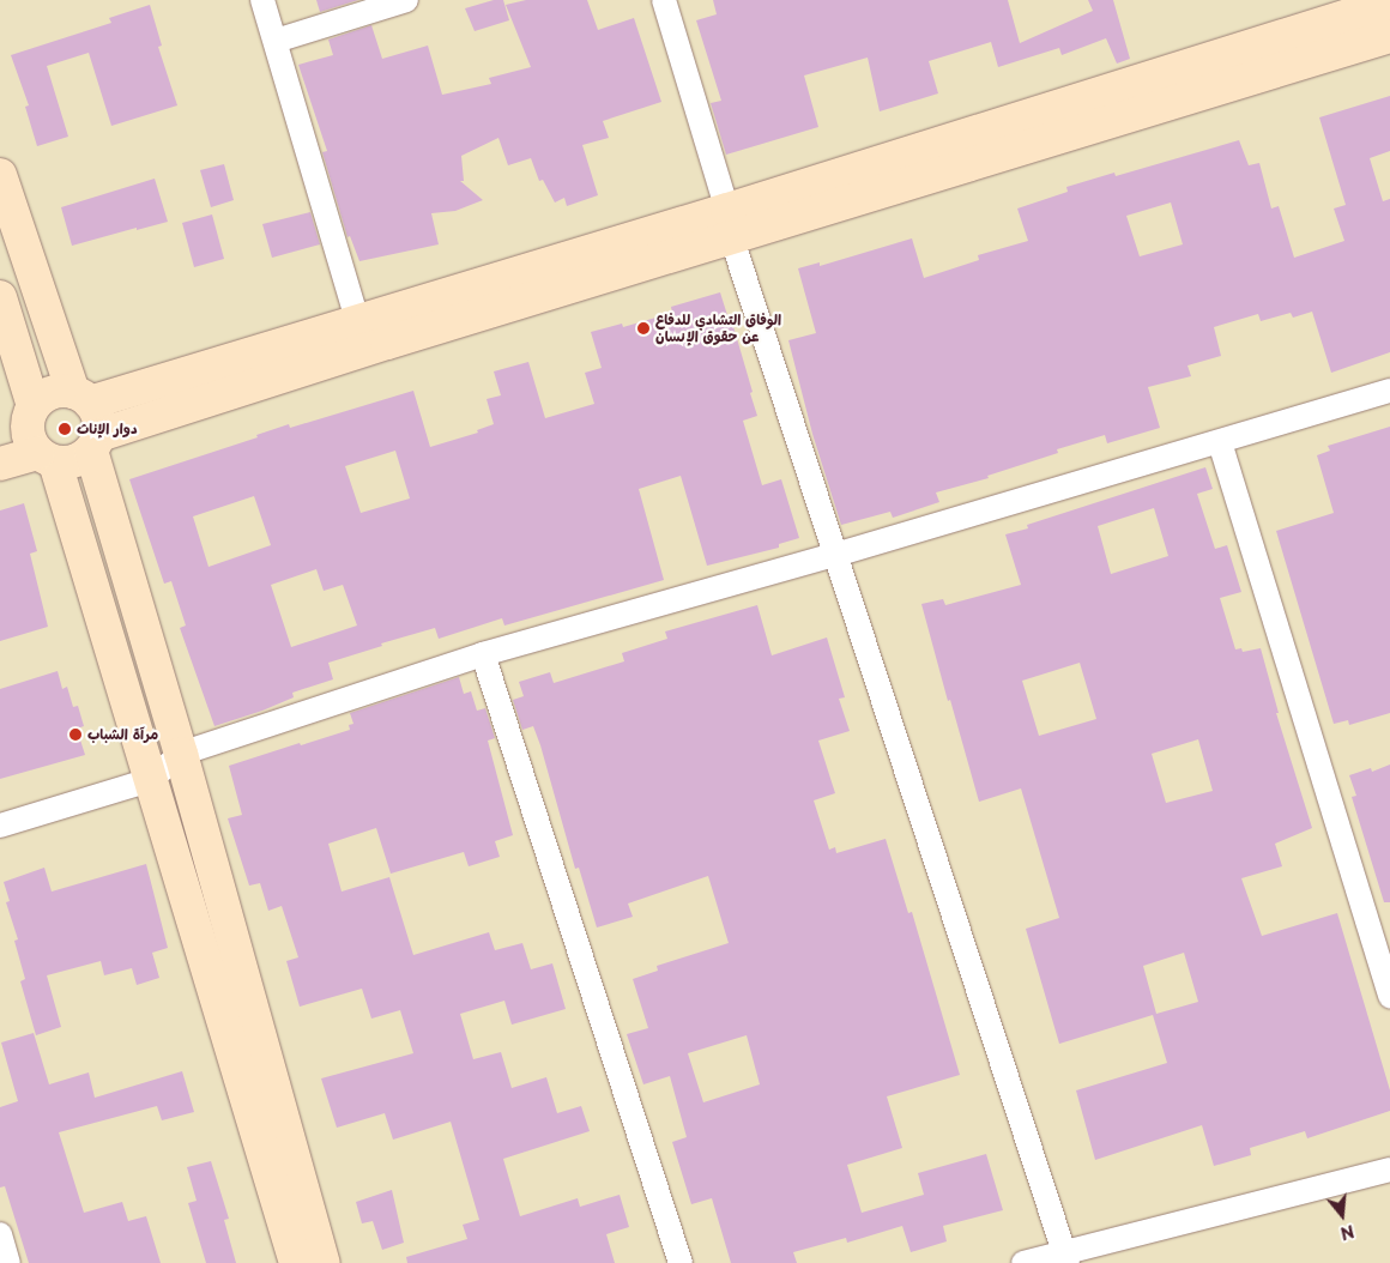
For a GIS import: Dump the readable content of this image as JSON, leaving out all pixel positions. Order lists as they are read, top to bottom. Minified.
{"places":["الوفاق التشادي للدفاع عن حقوق الإنسان","دوار الإناث","مرآة الشباب"],"north":"bottom"}
